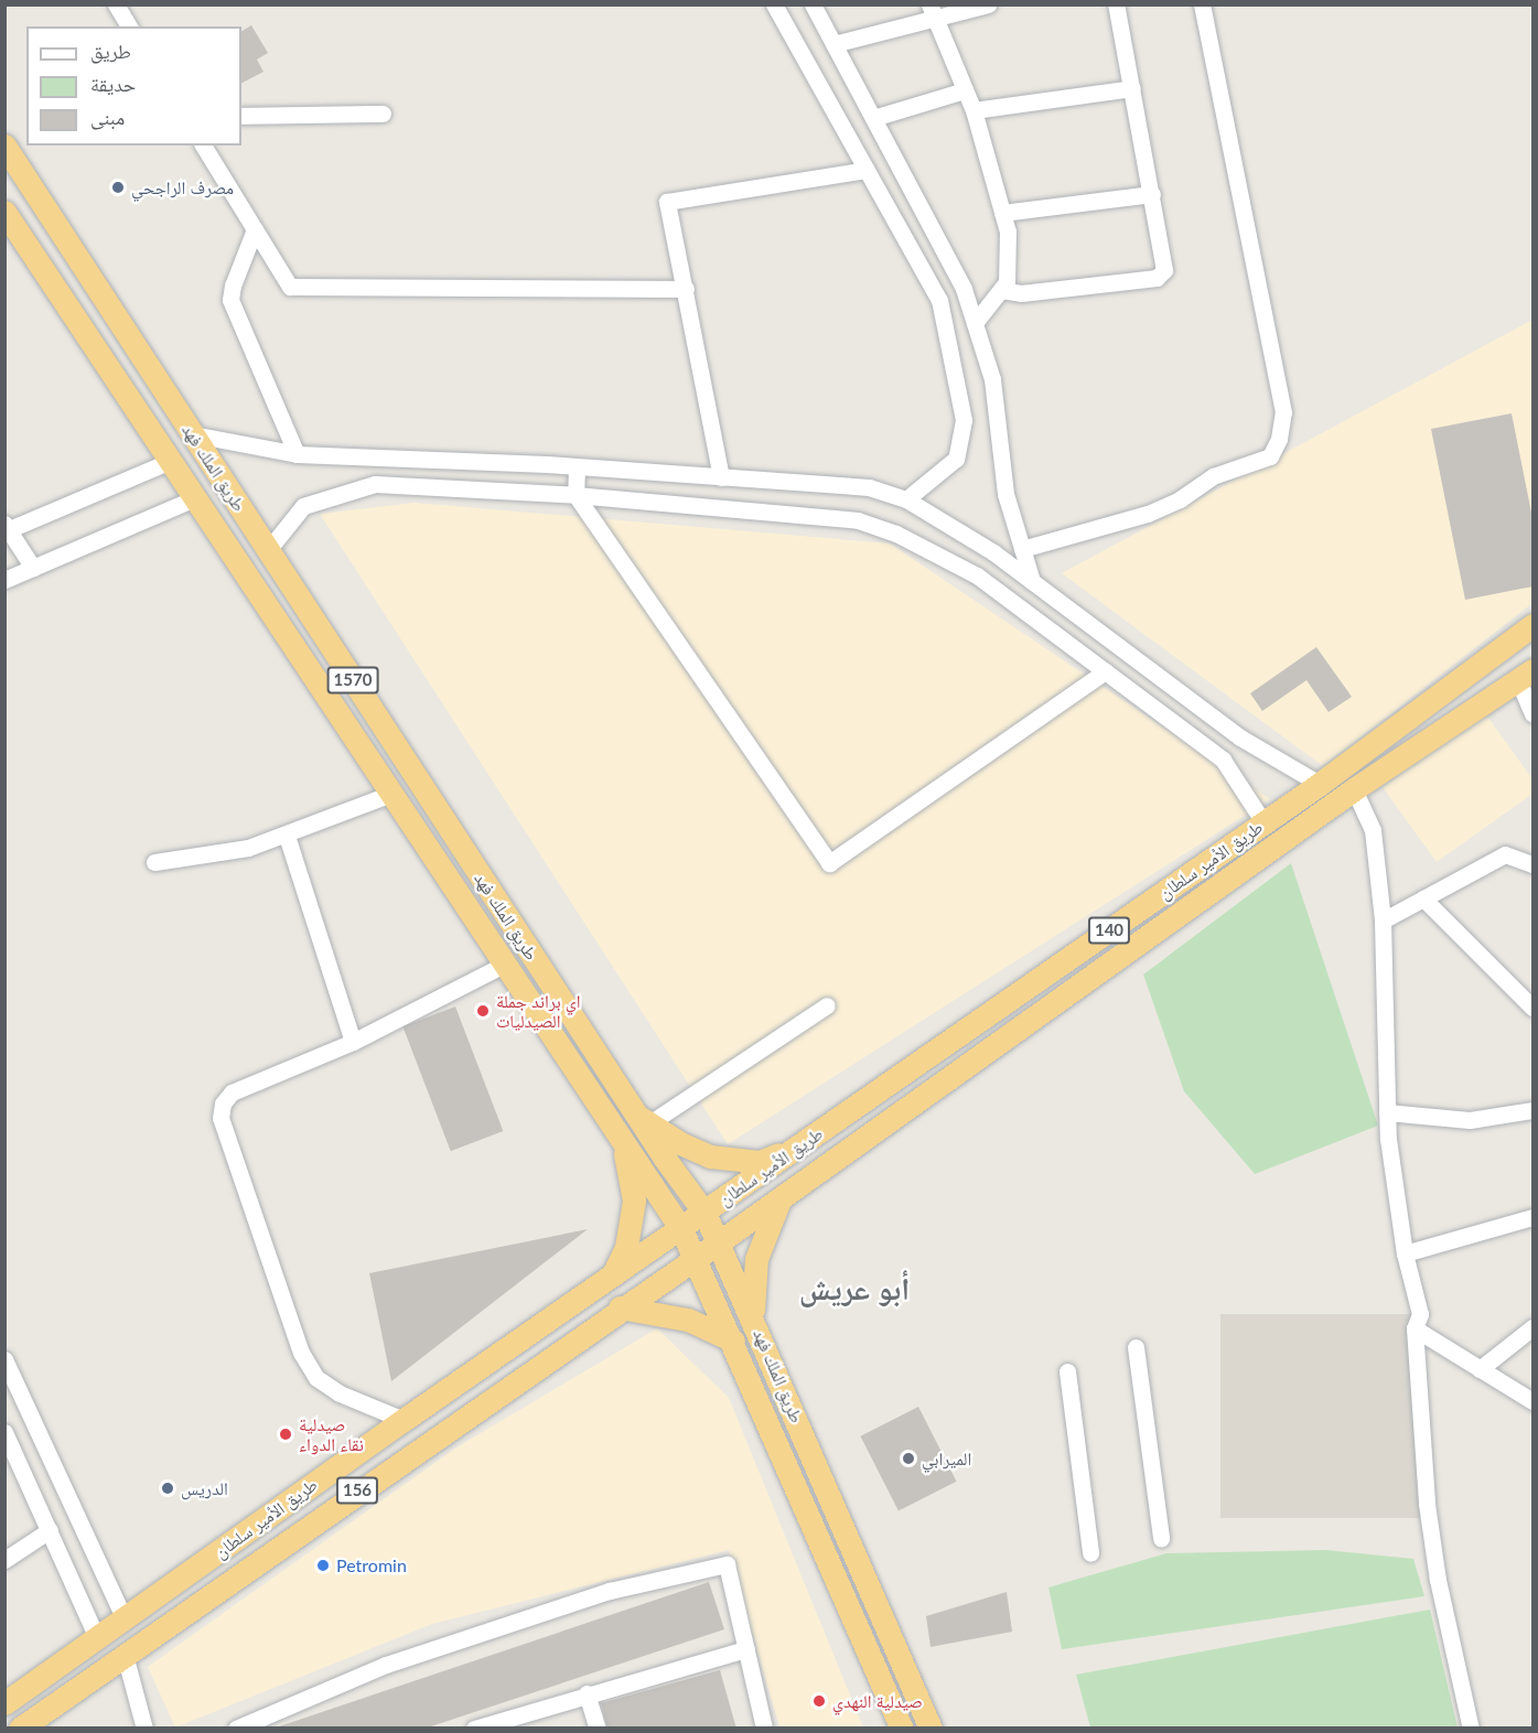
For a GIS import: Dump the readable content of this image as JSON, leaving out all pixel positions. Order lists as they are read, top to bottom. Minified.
{"streets":{"highway":["طريق الملك فهد","1570","طريق الأمير سلطان","140","156"]},"crossings":[["طريق الملك فهد","طريق الأمير سلطان"]],"districts":["أبو عريش"],"places":["مصرف الراجحي","اي براند جملة الصيدليات","صيدلية نقاء الدواء","الميرابي","الدريس","Petromin","صيدلية النهدي"],"legend":["طريق","حديقة","مبنى"]}
